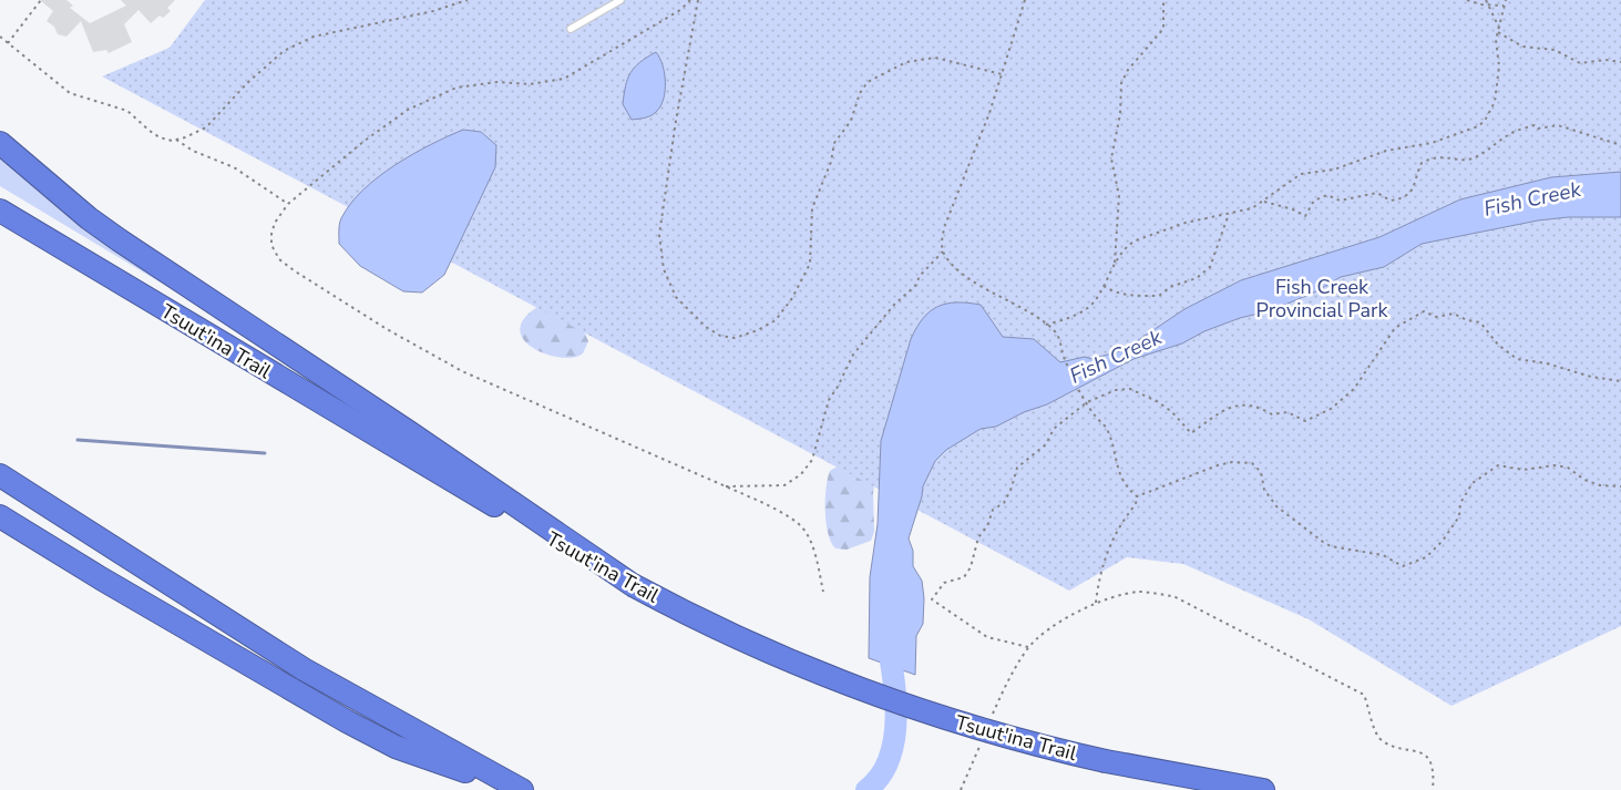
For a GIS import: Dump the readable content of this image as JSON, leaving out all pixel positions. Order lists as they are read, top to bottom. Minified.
{"streets":{"highway":["Tsuut'ina Trail"]},"water":["Fish Creek"],"parks":["Fish Creek Provincial Park"]}
